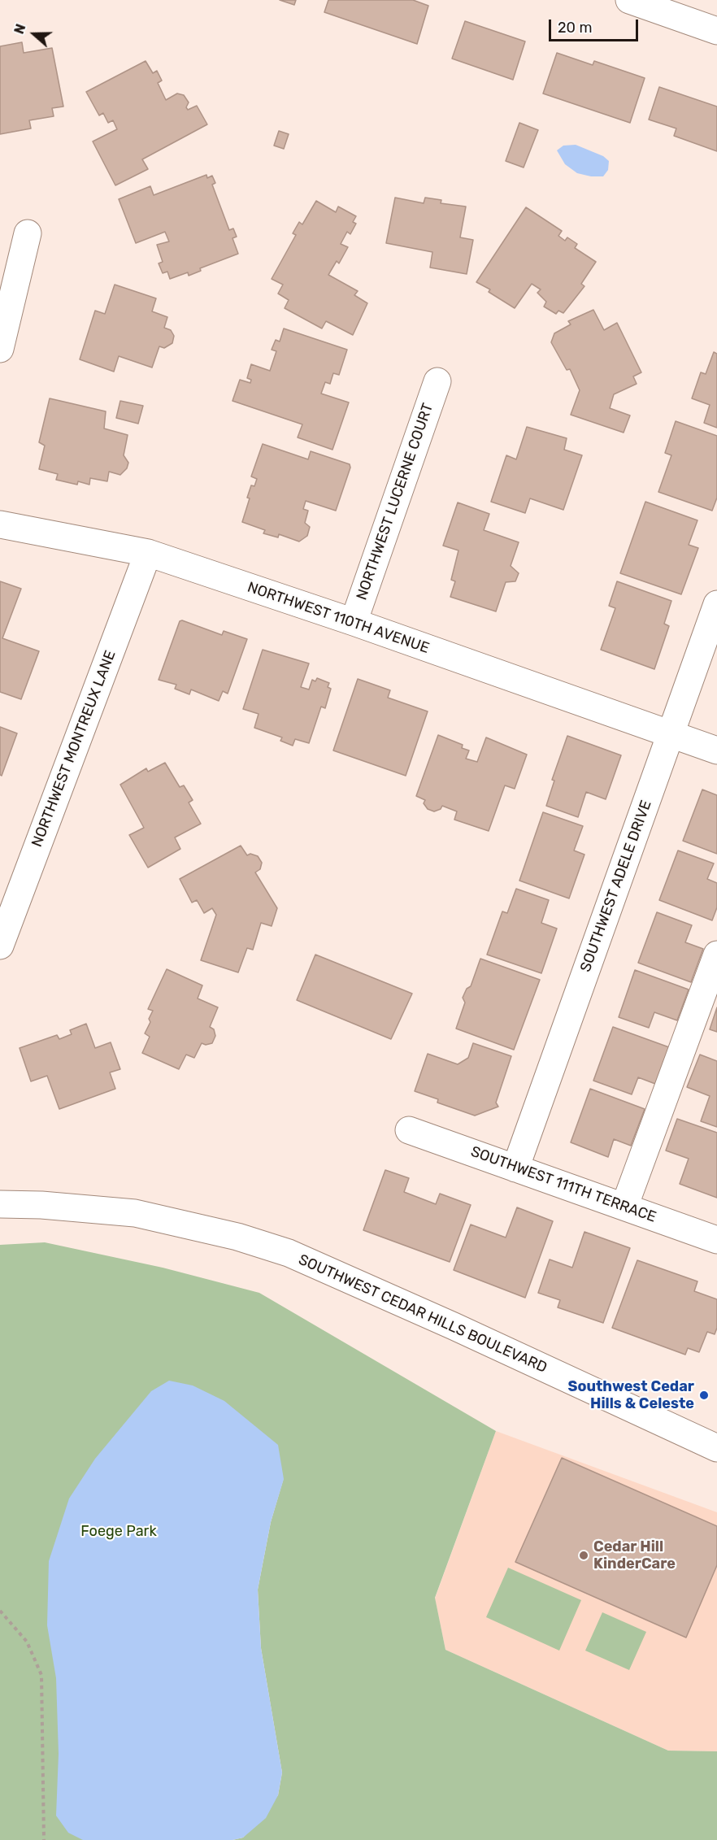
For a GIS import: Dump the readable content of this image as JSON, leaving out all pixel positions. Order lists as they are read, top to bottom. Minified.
{"streets":{"street":["NORTHWEST LUCERNE COURT","NORTHWEST 110TH AVENUE","NORTHWEST MONTREUX LANE","SOUTHWEST ADELE DRIVE","SOUTHWEST 111TH TERRACE","SOUTHWEST CEDAR HILLS BOULEVARD"]},"crossings":[["NORTHWEST LUCERNE COURT","NORTHWEST 110TH AVENUE"],["NORTHWEST 110TH AVENUE","NORTHWEST MONTREUX LANE"],["NORTHWEST 110TH AVENUE","SOUTHWEST ADELE DRIVE"],["SOUTHWEST ADELE DRIVE","SOUTHWEST 111TH TERRACE"]],"parks":["Foege Park"],"places":["Southwest Cedar Hills & Celeste","Cedar Hill KinderCare"],"scale_bar":"20 m","north":"left"}
